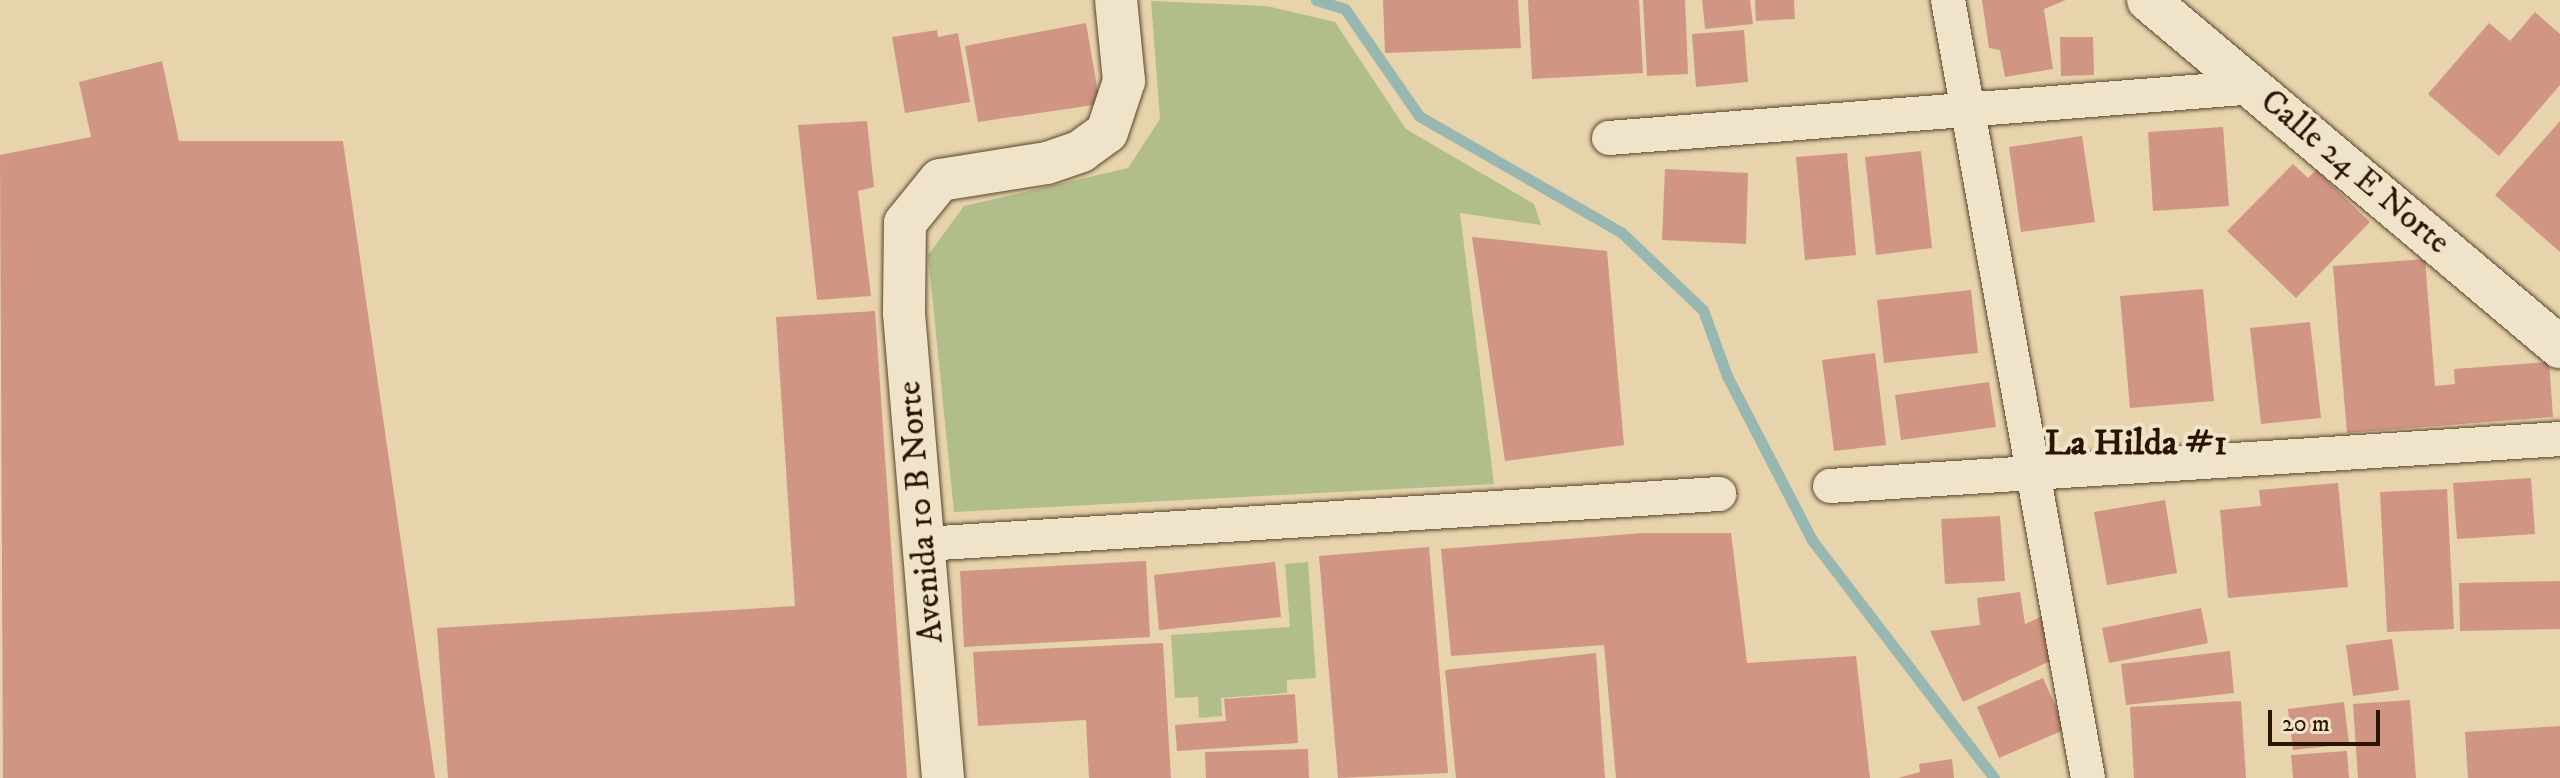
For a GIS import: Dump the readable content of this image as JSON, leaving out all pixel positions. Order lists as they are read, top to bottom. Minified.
{"streets":{"street":["Calle 24 E Norte","Avenida 10 B Norte"]},"districts":["La Hilda #1"],"scale_bar":"20 m"}
